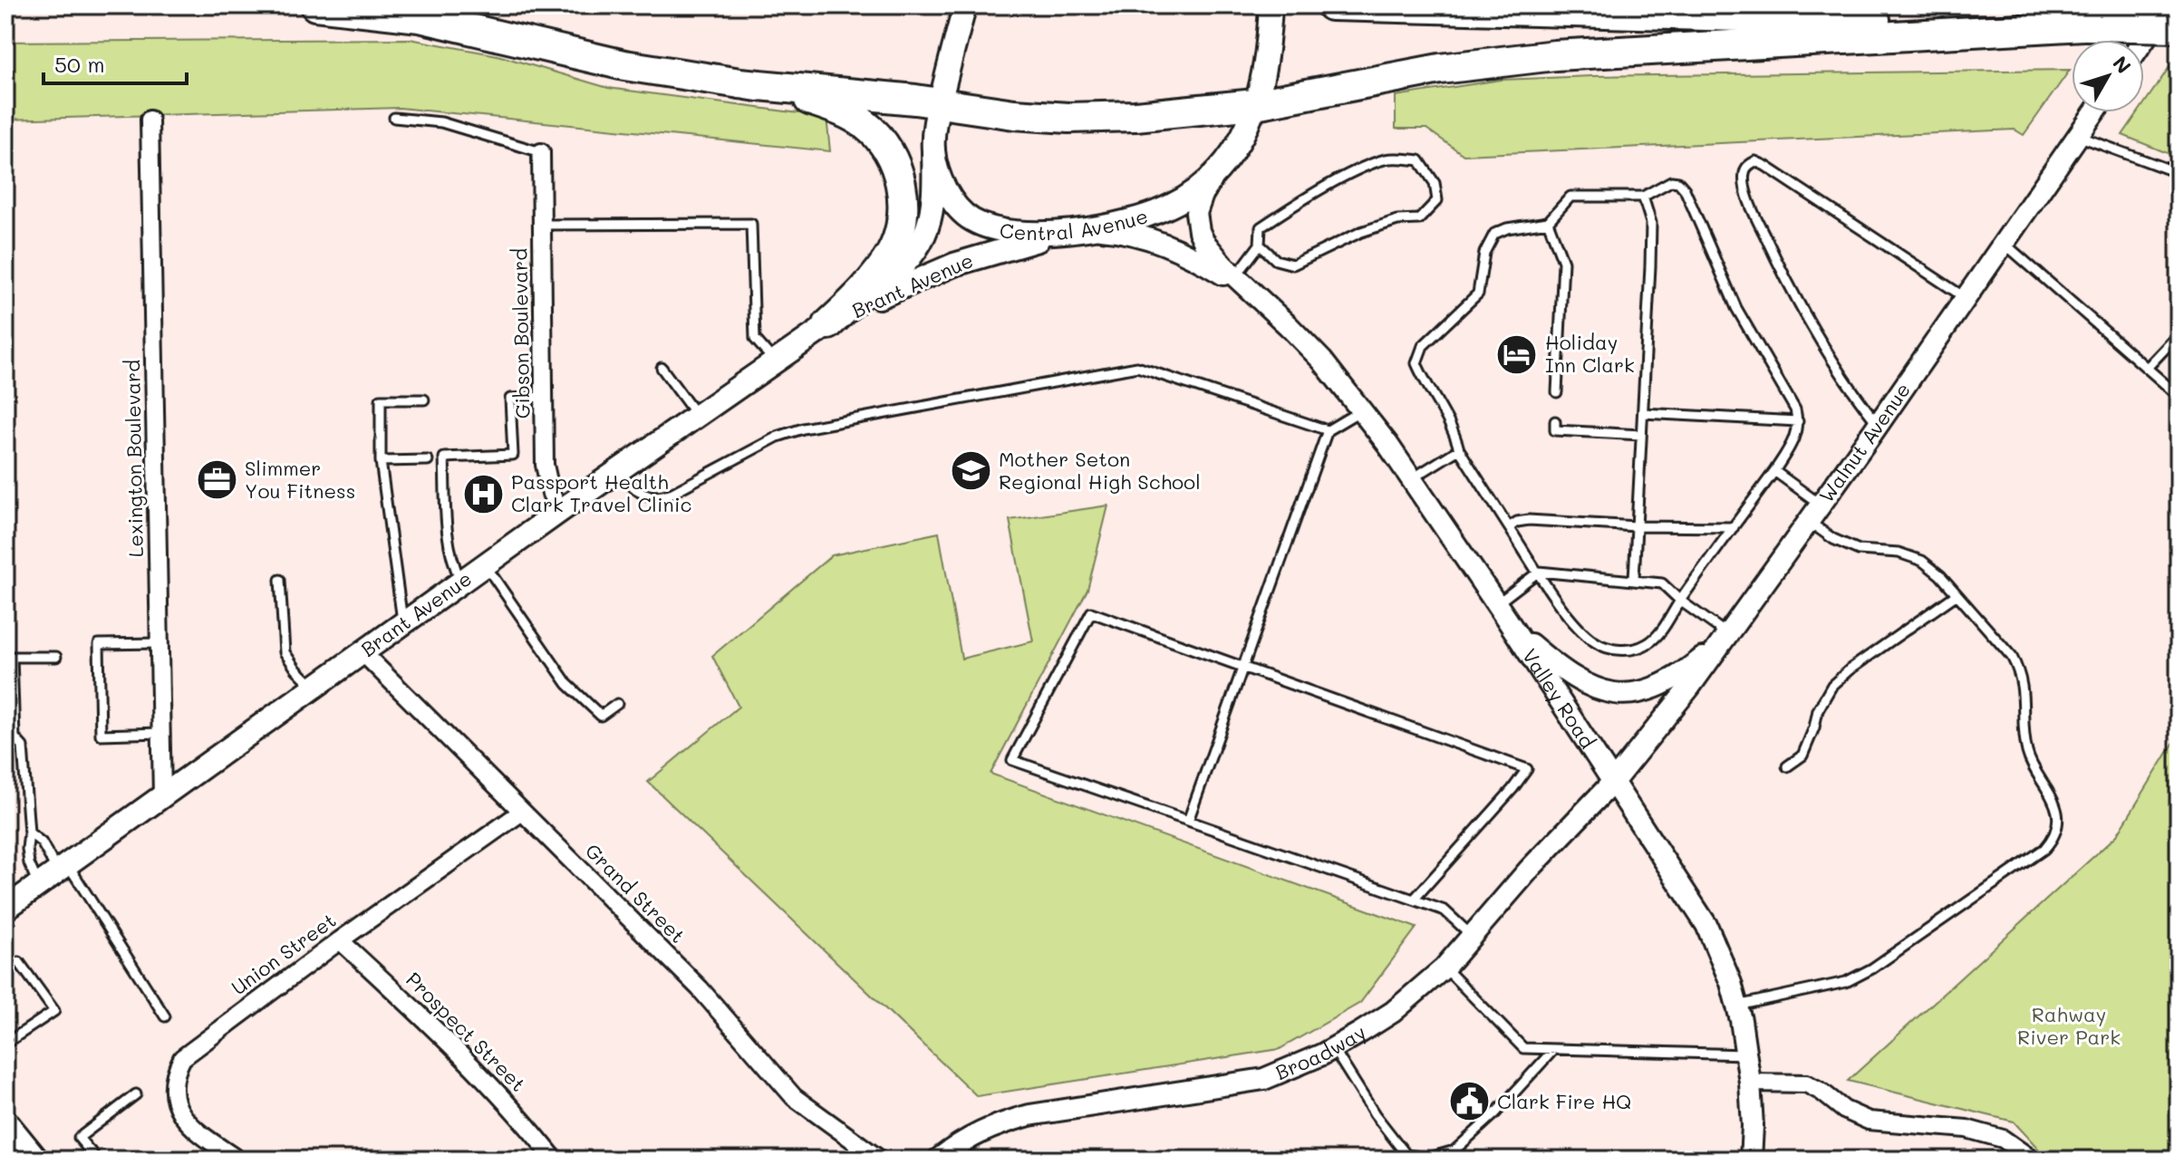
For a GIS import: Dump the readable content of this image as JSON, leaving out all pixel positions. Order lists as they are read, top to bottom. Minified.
{"streets":{"main road":["Central Avenue","Brant Avenue"],"street":["Gibson Boulevard","Walnut Avenue","Lexington Boulevard","Valley Road","Grand Street","Union Street","Prospect Street","Broadway"]},"crossings":[["Central Avenue","Brant Avenue"],["Central Avenue","Valley Road"],["Brant Avenue","Gibson Boulevard"],["Brant Avenue","Lexington Boulevard"],["Brant Avenue","Valley Road"],["Brant Avenue","Grand Street"],["Walnut Avenue","Valley Road"],["Walnut Avenue","Broadway"],["Valley Road","Broadway"],["Grand Street","Union Street"],["Union Street","Prospect Street"]],"parks":["Rahway River Park"],"places":{"hotel":["Holiday Inn Clark"],"school or university":["Mother Seton Regional High School"],"office":["Slimmer You Fitness"],"hospital":["Passport Health Clark Travel Clinic"],"public building":["Clark Fire HQ"]},"scale_bar":"50 m","north":"top right"}
